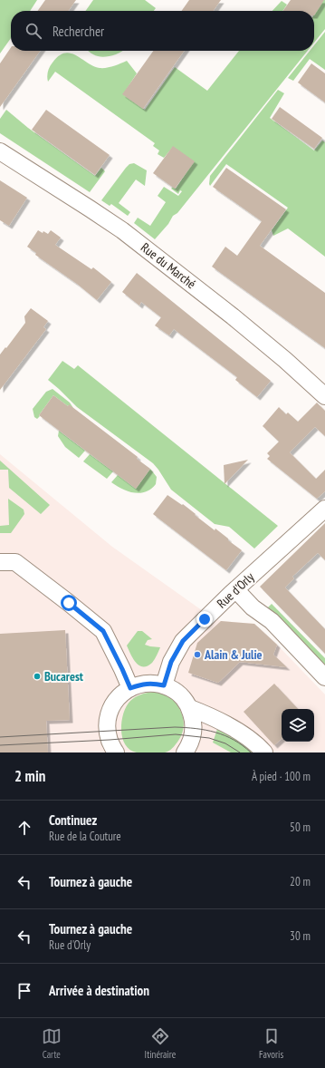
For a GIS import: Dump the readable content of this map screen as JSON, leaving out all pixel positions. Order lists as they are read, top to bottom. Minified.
{"streets":{"street":["Rue du Marché","Rue d'Orly"]},"places":["Alain & Julie","Bucarest"],"page":{"search":"Rechercher","heading":["2 min","À pied · 100 m"],"list":[["Continuez","Rue de la Couture","50 m"],["Tournez à gauche","20 m"],["Tournez à gauche","Rue d'Orly","30 m"],"Arrivée à destination"],"nav":["Carte","Itinéraire","Favoris"]}}
